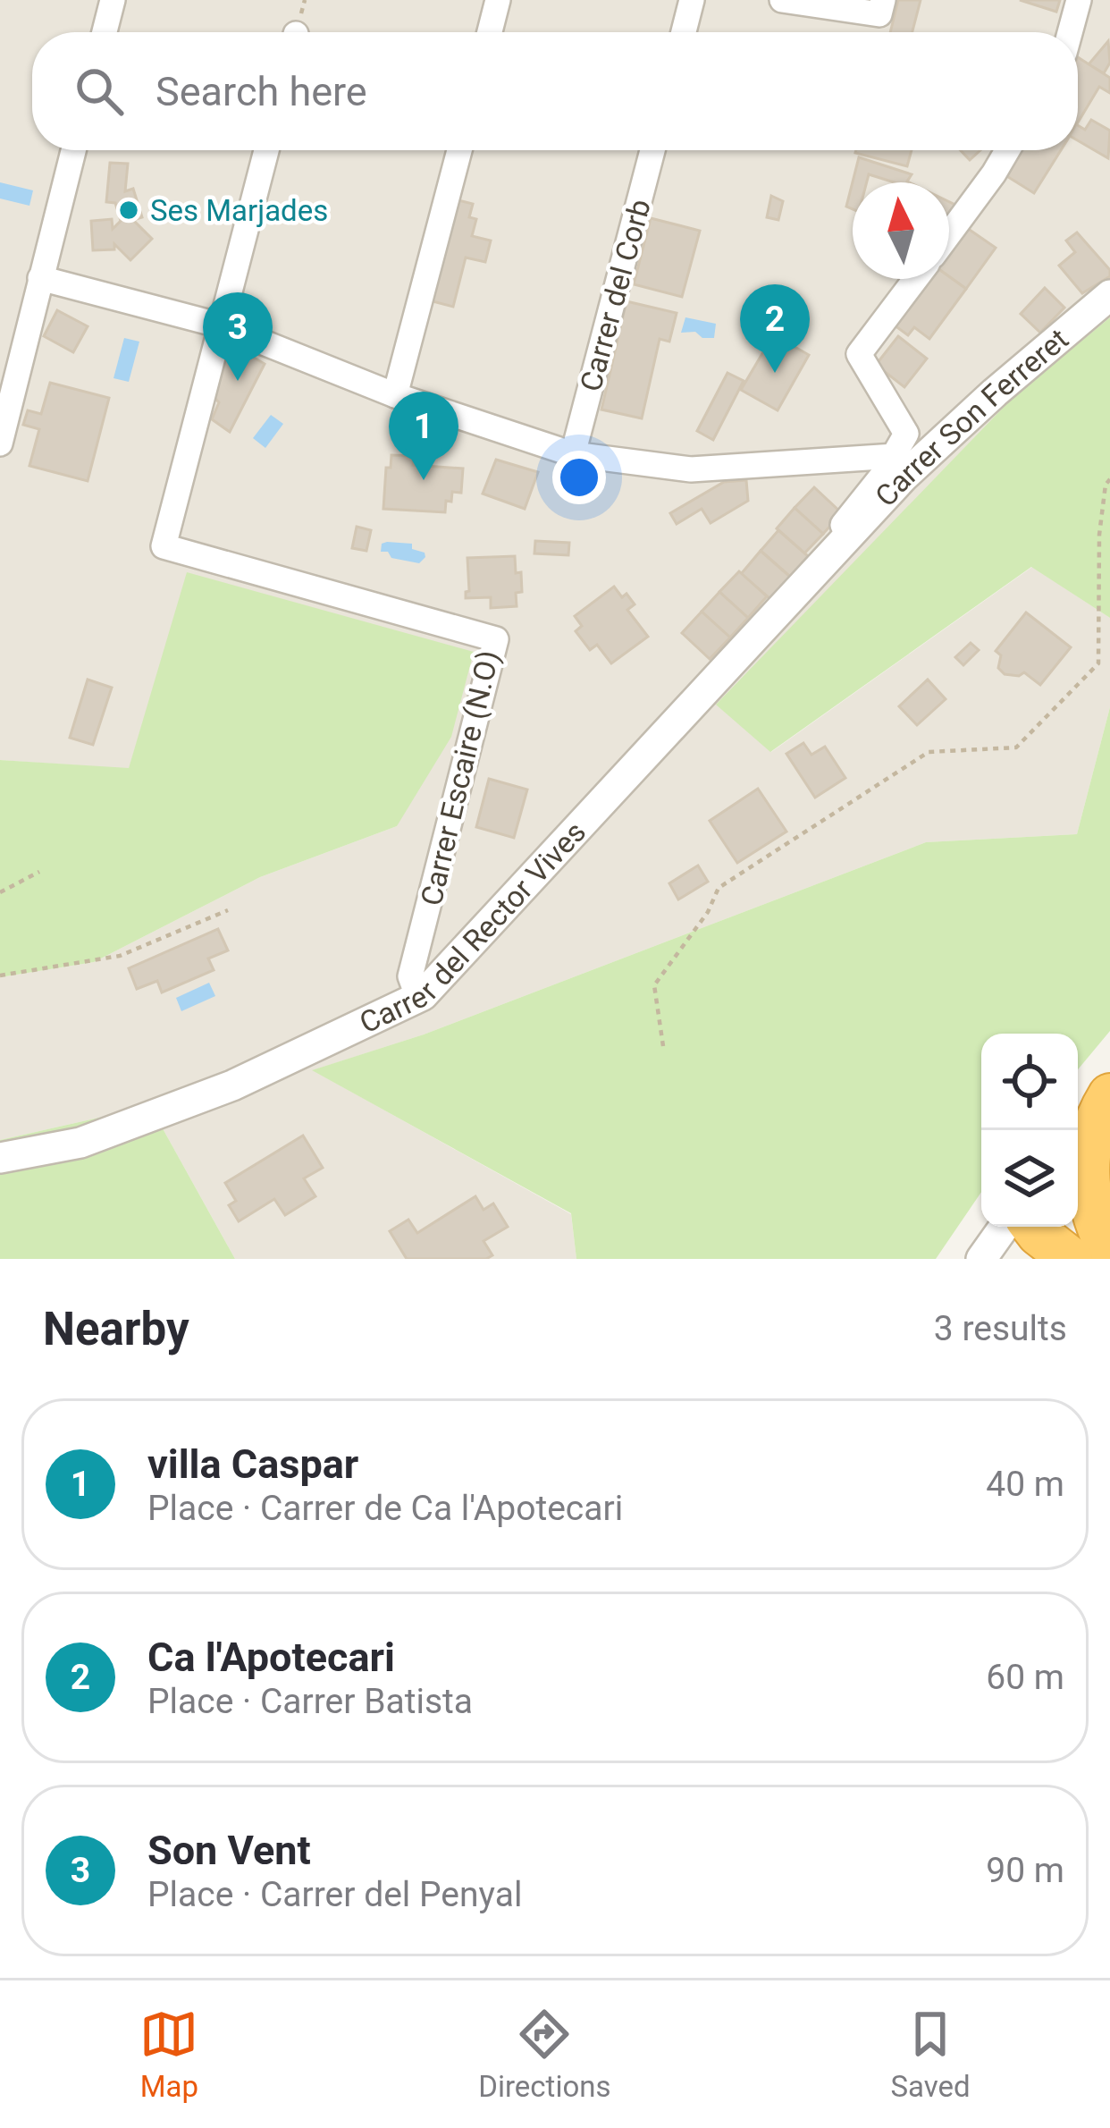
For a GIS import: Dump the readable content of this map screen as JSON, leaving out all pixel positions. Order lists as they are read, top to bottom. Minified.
{"streets":{"street":["Carrer del Corb","Carrer Son Ferreret","Carrer Escaire (N.O)","Carrer del Rector Vives"]},"crossings":[["Carrer Son Ferreret","Carrer del Rector Vives"],["Carrer Escaire (N.O)","Carrer del Rector Vives"]],"places":["Ses Marjades"],"north":"top","page":{"search":"Search here","pins":["2","3","1"],"heading":["Nearby","3 results"],"list":[{"mark":"1","name":"villa Caspar","note":"Place · Carrer de Ca l'Apotecari","value":"40 m"},{"mark":"2","name":"Ca l'Apotecari","note":"Place · Carrer Batista","value":"60 m"},{"mark":"3","name":"Son Vent","note":"Place · Carrer del Penyal","value":"90 m"}],"nav":["Map","Directions","Saved"]}}
